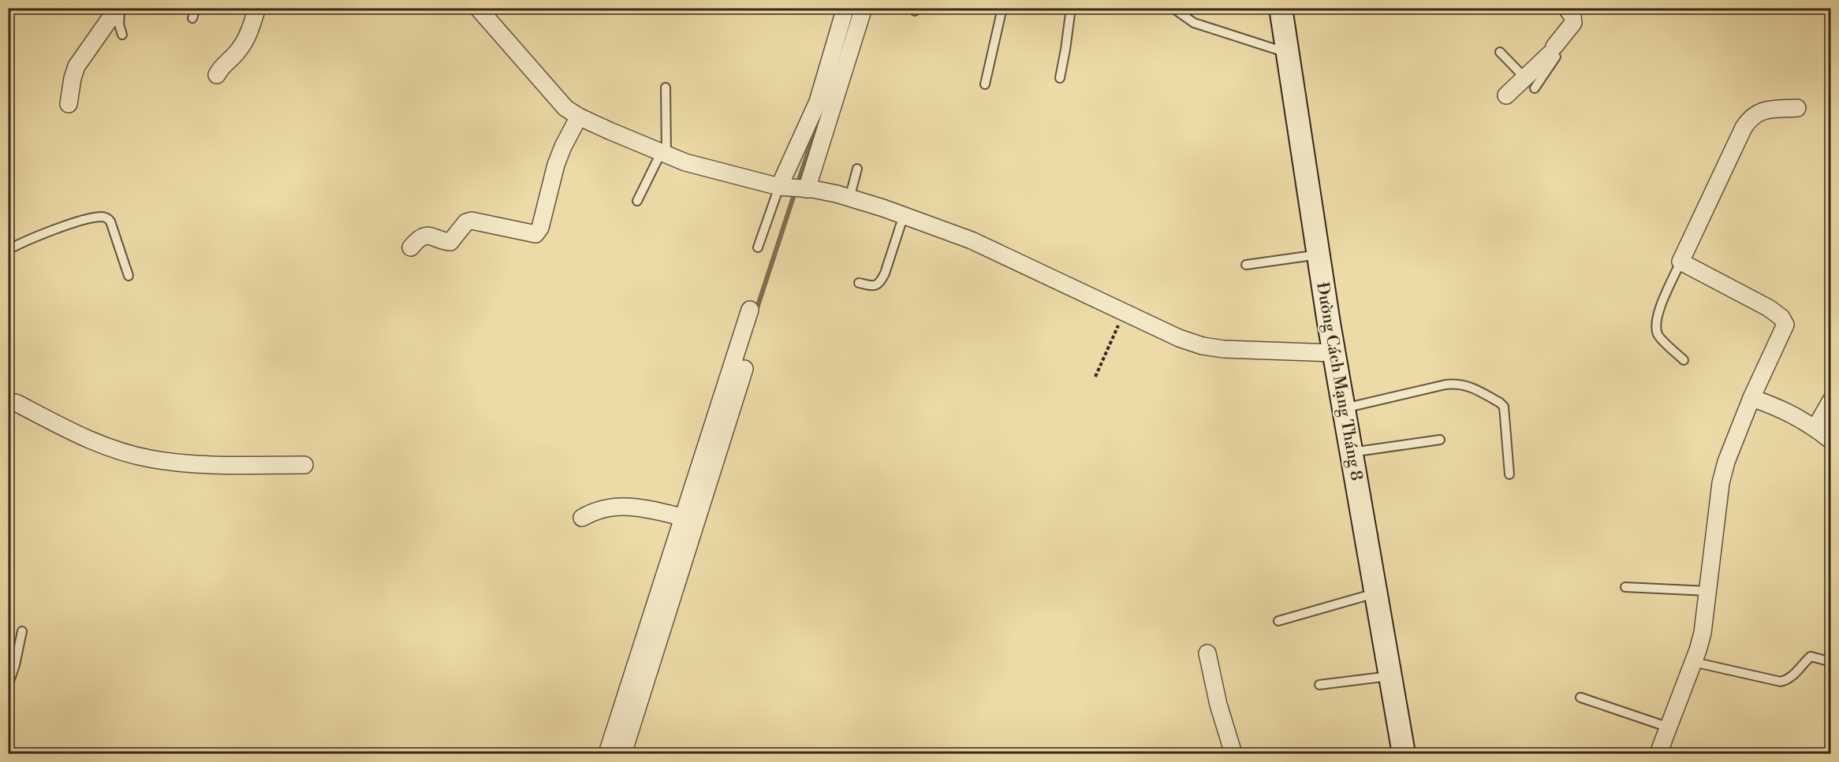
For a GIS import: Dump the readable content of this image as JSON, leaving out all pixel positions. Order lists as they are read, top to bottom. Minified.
{"streets":{"street":["Đường Cách Mạng Tháng 8"]}}
